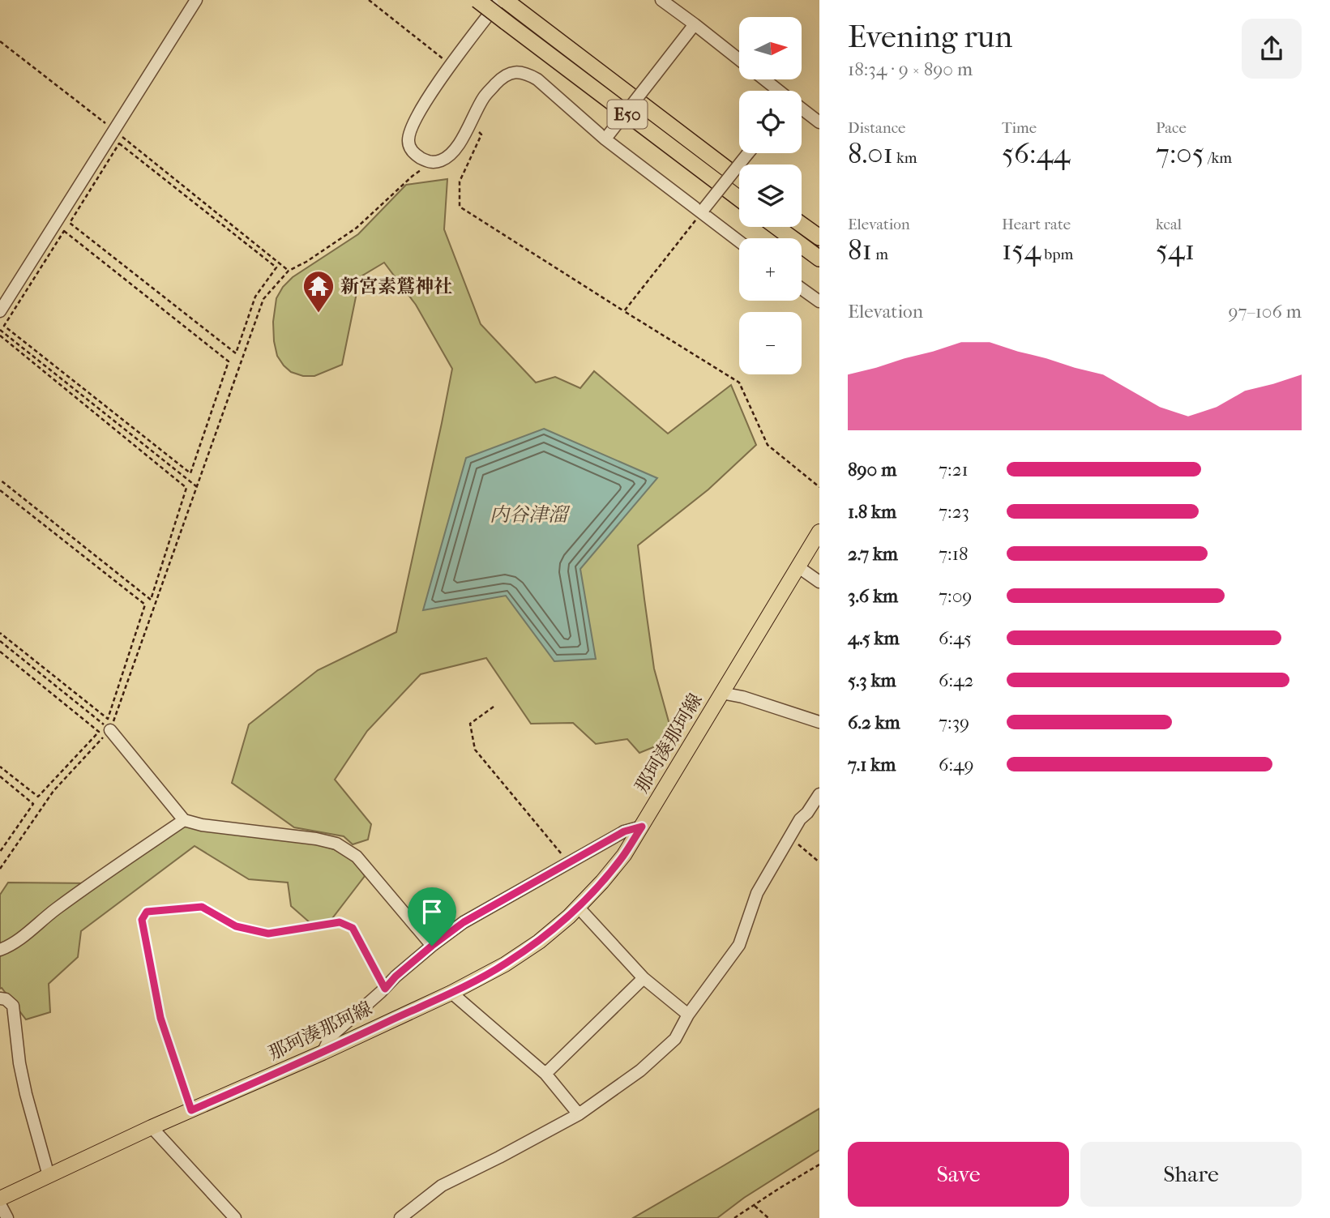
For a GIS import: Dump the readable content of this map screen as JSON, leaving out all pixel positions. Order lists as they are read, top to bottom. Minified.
{"streets":{"highway":["E50"],"main road":["那珂湊那珂線"]},"water":["内谷津溜"],"places":{"temple":["新宮素鷲神社"]},"north":"right","page":{"heading":["Evening run","18:34 · 9 × 890 m"],"map_buttons":["+","−"],"stats":[["Distance","8.01 km"],["Time","56:44"],["Pace","7:05 /km"],["Elevation","81 m"],["Heart rate","154 bpm"],["kcal","541"]],"chart":["Elevation","97–106 m"],"list":[{"name":"890 m","note":"7:21"},{"name":"1.8 km","note":"7:23"},{"name":"2.7 km","note":"7:18"},{"name":"3.6 km","note":"7:09"},{"name":"4.5 km","note":"6:45"},{"name":"5.3 km","note":"6:42"},{"name":"6.2 km","note":"7:39"},{"name":"7.1 km","note":"6:49"}],"buttons":["Save","Share"]}}
